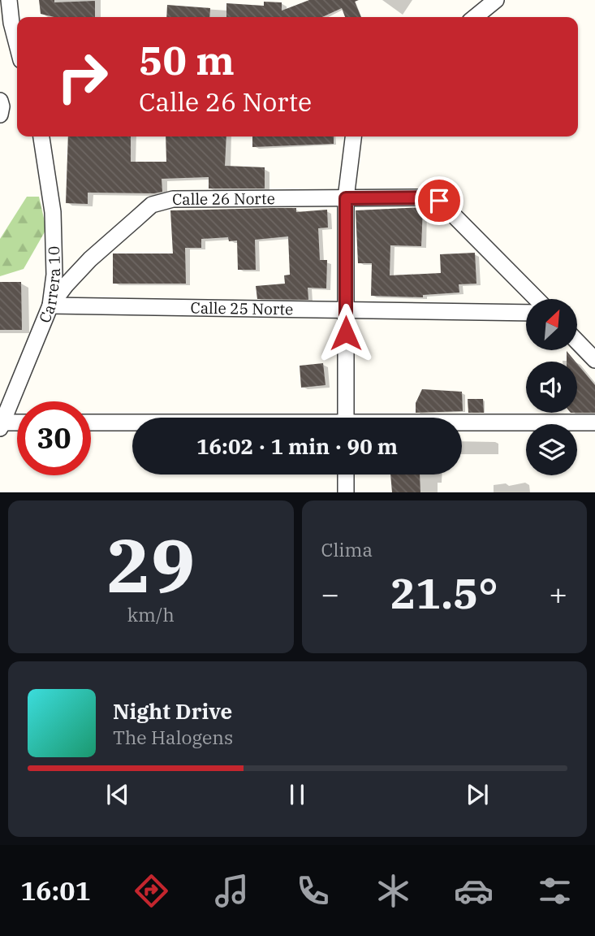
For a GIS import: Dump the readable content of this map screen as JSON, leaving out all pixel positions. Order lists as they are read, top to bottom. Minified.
{"streets":{"street":["Calle 26 Norte","Carrera 10","Calle 25 Norte"]},"crossings":[["Calle 26 Norte","Carrera 10"],["Calle 26 Norte","Calle 25 Norte"],["Carrera 10","Calle 25 Norte"]],"north":"top right","page":{"turn":["50 m","Calle 26 Norte"],"limit":"30","trip":"16:02 · 1 min · 90 m","tile":[["29","km/h"],"Clima"],"heat":["−","21.5°","+"],"song":["Night Drive","The Halogens"],"tabs":"16:01"}}
